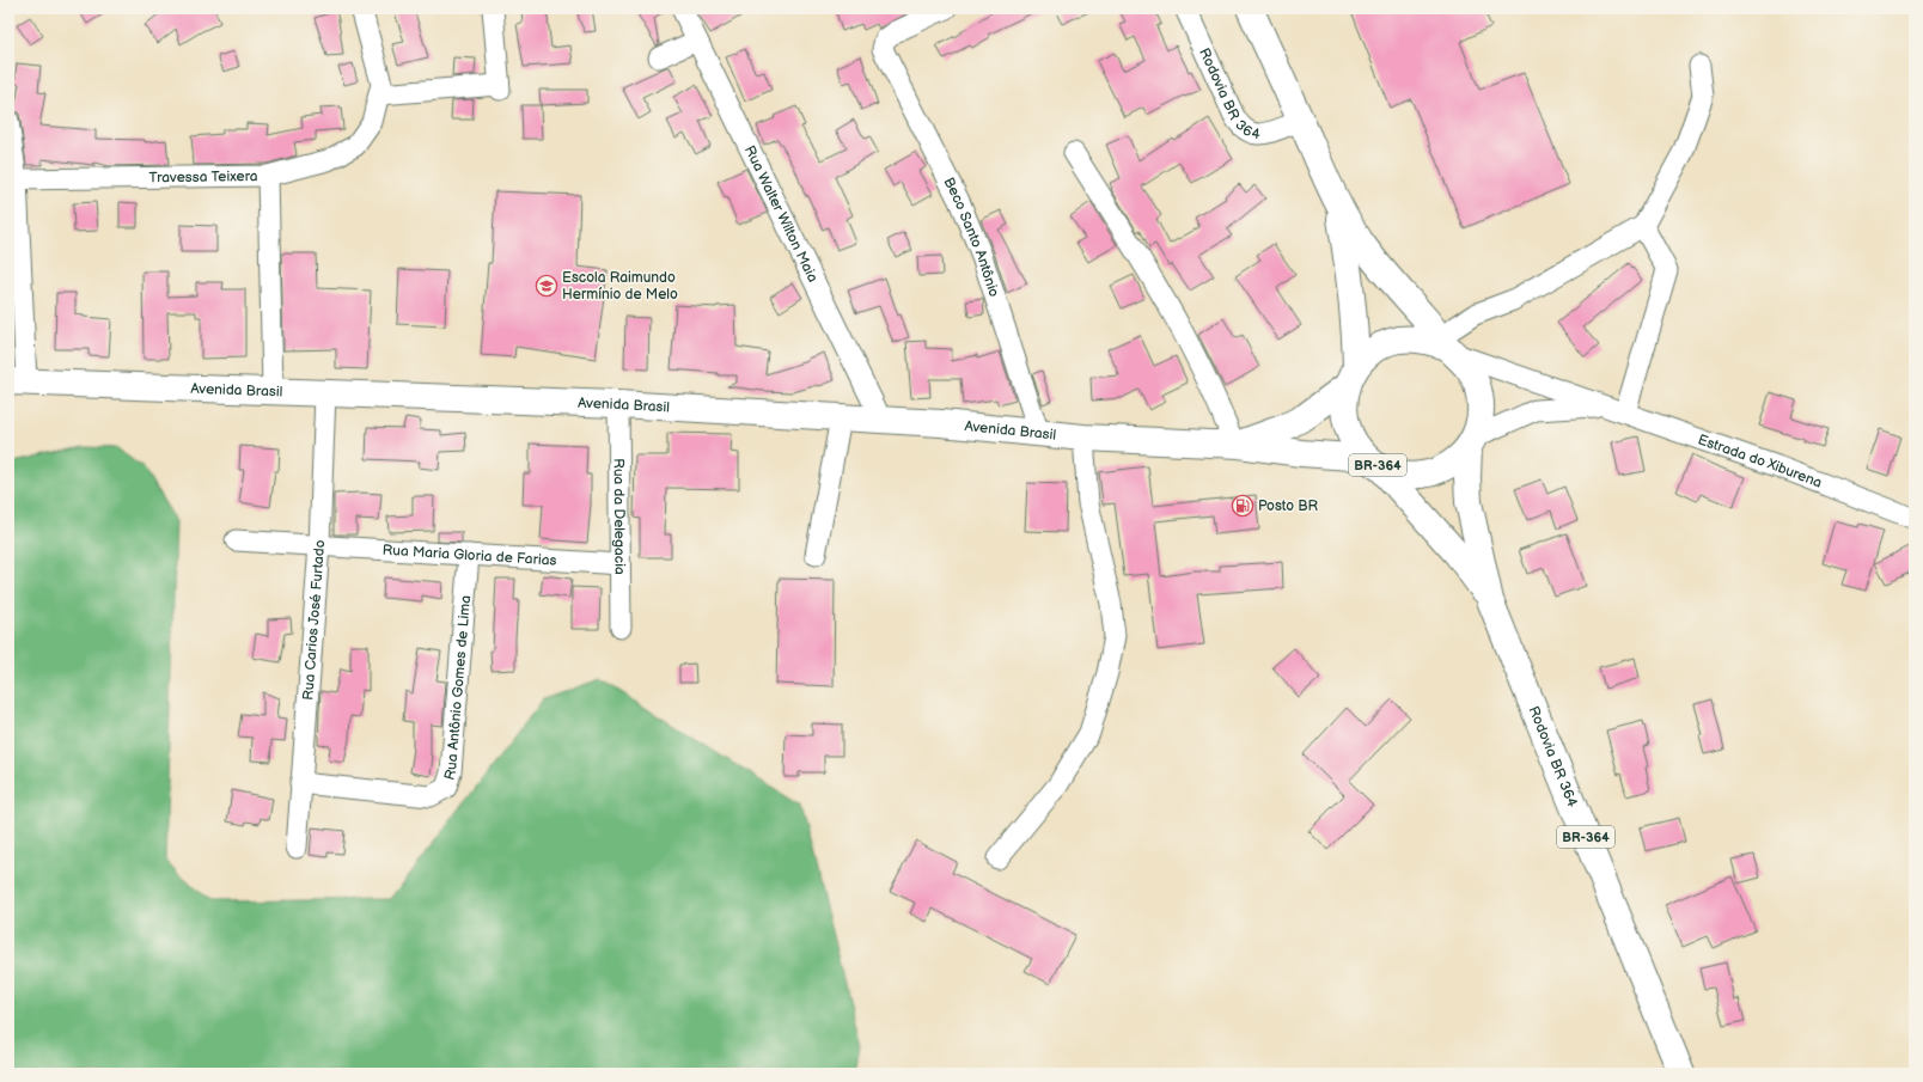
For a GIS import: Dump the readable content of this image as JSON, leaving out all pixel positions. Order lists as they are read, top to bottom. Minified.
{"streets":{"main road":["Rodovia BR 364","Avenida Brasil","BR-364"],"street":["Travessa Teixera","Rua Walter Wilton Maia","Beco Santo Antônio","Estrada do Xiburena","Rua da Delegacia","Rua Maria Gloria de Farias","Rua Carios José Furtado","Rua Antônio Gomes de Lima"]},"crossings":[["Rodovia BR 364","Avenida Brasil"],["Rodovia BR 364","Estrada do Xiburena"],["Rua Walter Wilton Maia","Avenida Brasil"],["Beco Santo Antônio","Avenida Brasil"],["Avenida Brasil","Estrada do Xiburena"],["Avenida Brasil","Rua da Delegacia"],["Avenida Brasil","Rua Carios José Furtado"],["Rua da Delegacia","Rua Maria Gloria de Farias"],["Rua Maria Gloria de Farias","Rua Carios José Furtado"],["Rua Maria Gloria de Farias","Rua Antônio Gomes de Lima"],["Rua Carios José Furtado","Rua Antônio Gomes de Lima"]],"places":{"school or university":["Escola Raimundo Hermínio de Melo"],"fuel station":["Posto BR"]}}
